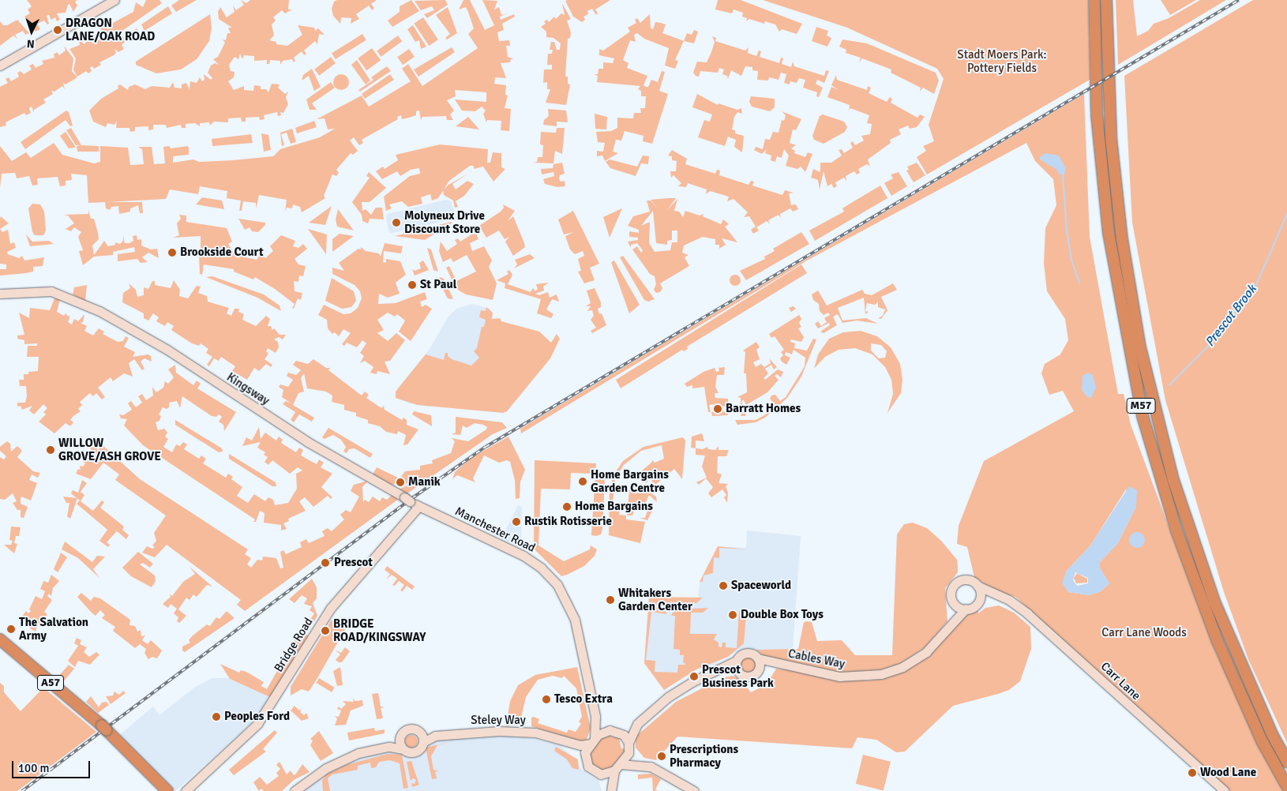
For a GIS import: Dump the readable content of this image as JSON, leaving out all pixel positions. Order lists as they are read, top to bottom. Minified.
{"streets":{"highway":["M57","A57"],"street":["Kingsway","Manchester Road","Bridge Road","Cables Way","Carr Lane","Steley Way"]},"crossings":[["Kingsway","Manchester Road"],["Kingsway","Bridge Road"],["Manchester Road","Bridge Road"],["Manchester Road","Steley Way"],["Cables Way","Carr Lane"]],"water":["Prescot Brook"],"parks":["Stadt Moers Park: Pottery Fields","Carr Lane Woods"],"places":["DRAGON LANE/OAK ROAD","Molyneux Drive Discount Store","Brookside Court","St Paul","Barratt Homes","WILLOW GROVE/ASH GROVE","Home Bargains Garden Centre","Manik","Home Bargains","Rustik Rotisserie","Prescot","Spaceworld","Whitakers Garden Center","Double Box Toys","The Salvation Army","BRIDGE ROAD/KINGSWAY","Prescot Business Park","Tesco Extra","Peoples Ford","Prescriptions Pharmacy","Wood Lane"],"scale_bar":"100 m","north":"bottom"}
